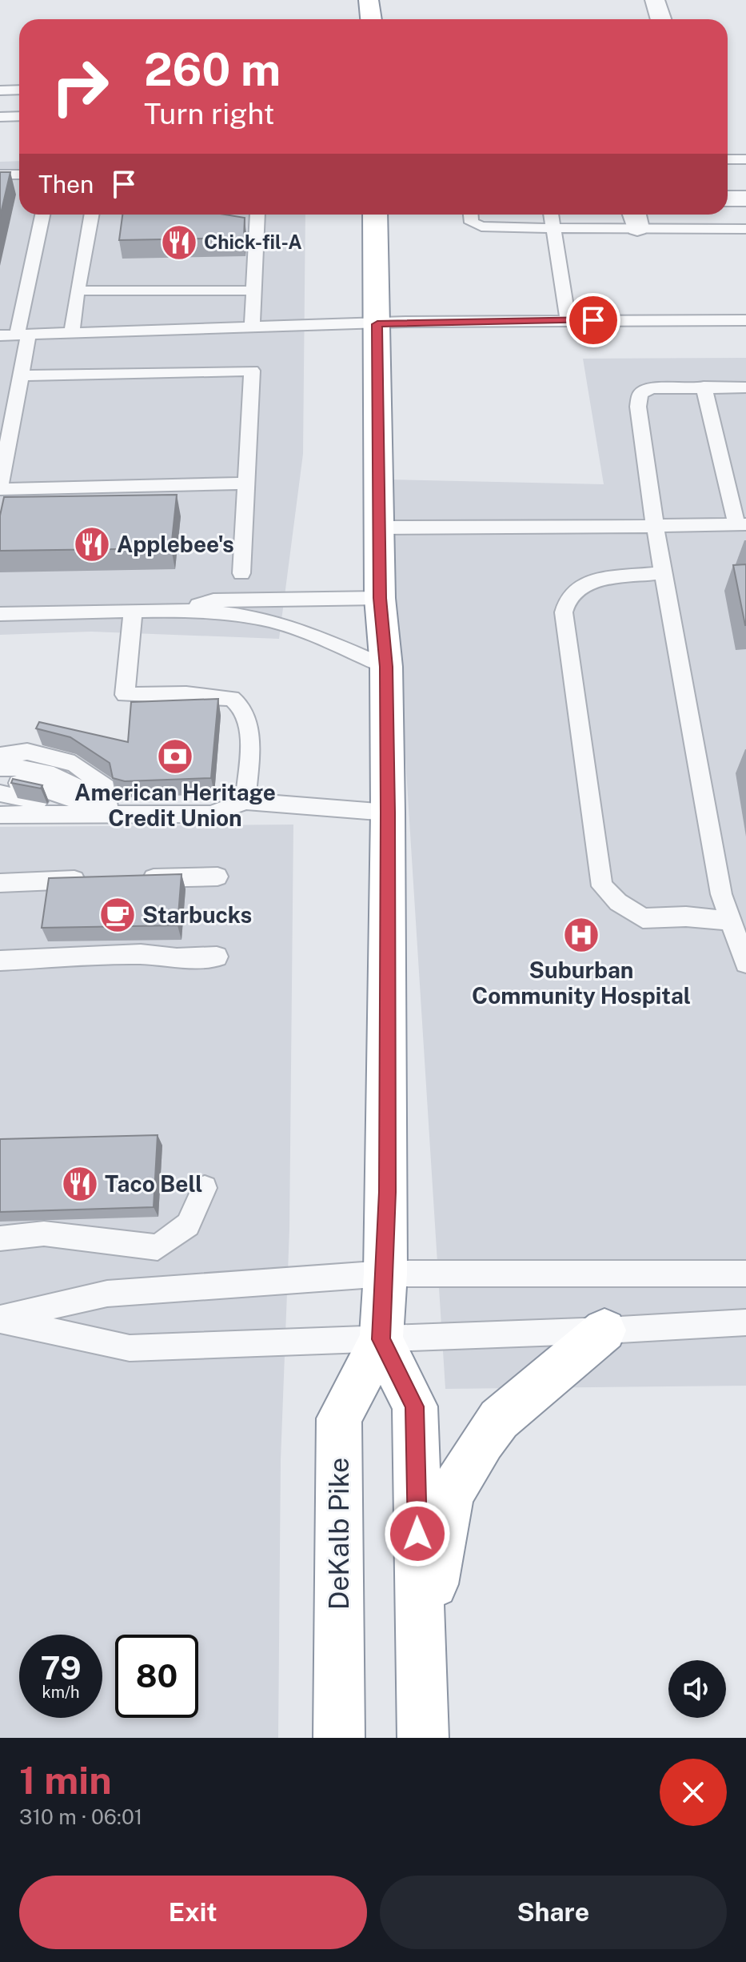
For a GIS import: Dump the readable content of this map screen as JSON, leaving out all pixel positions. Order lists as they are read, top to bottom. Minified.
{"streets":{"highway":["DeKalb Pike"]},"places":{"restaurant":["Chick-fil-A","Applebee's","Taco Bell"],"bank":["American Heritage Credit Union"],"cafe":["Starbucks"],"hospital":["Suburban Community Hospital"]},"page":{"turn":["260 m","Turn right"],"then":"Then","speed":"79 km/h","limit":"80","heading":["1 min","310 m · 06:01"],"buttons":["Exit","Share"]}}
